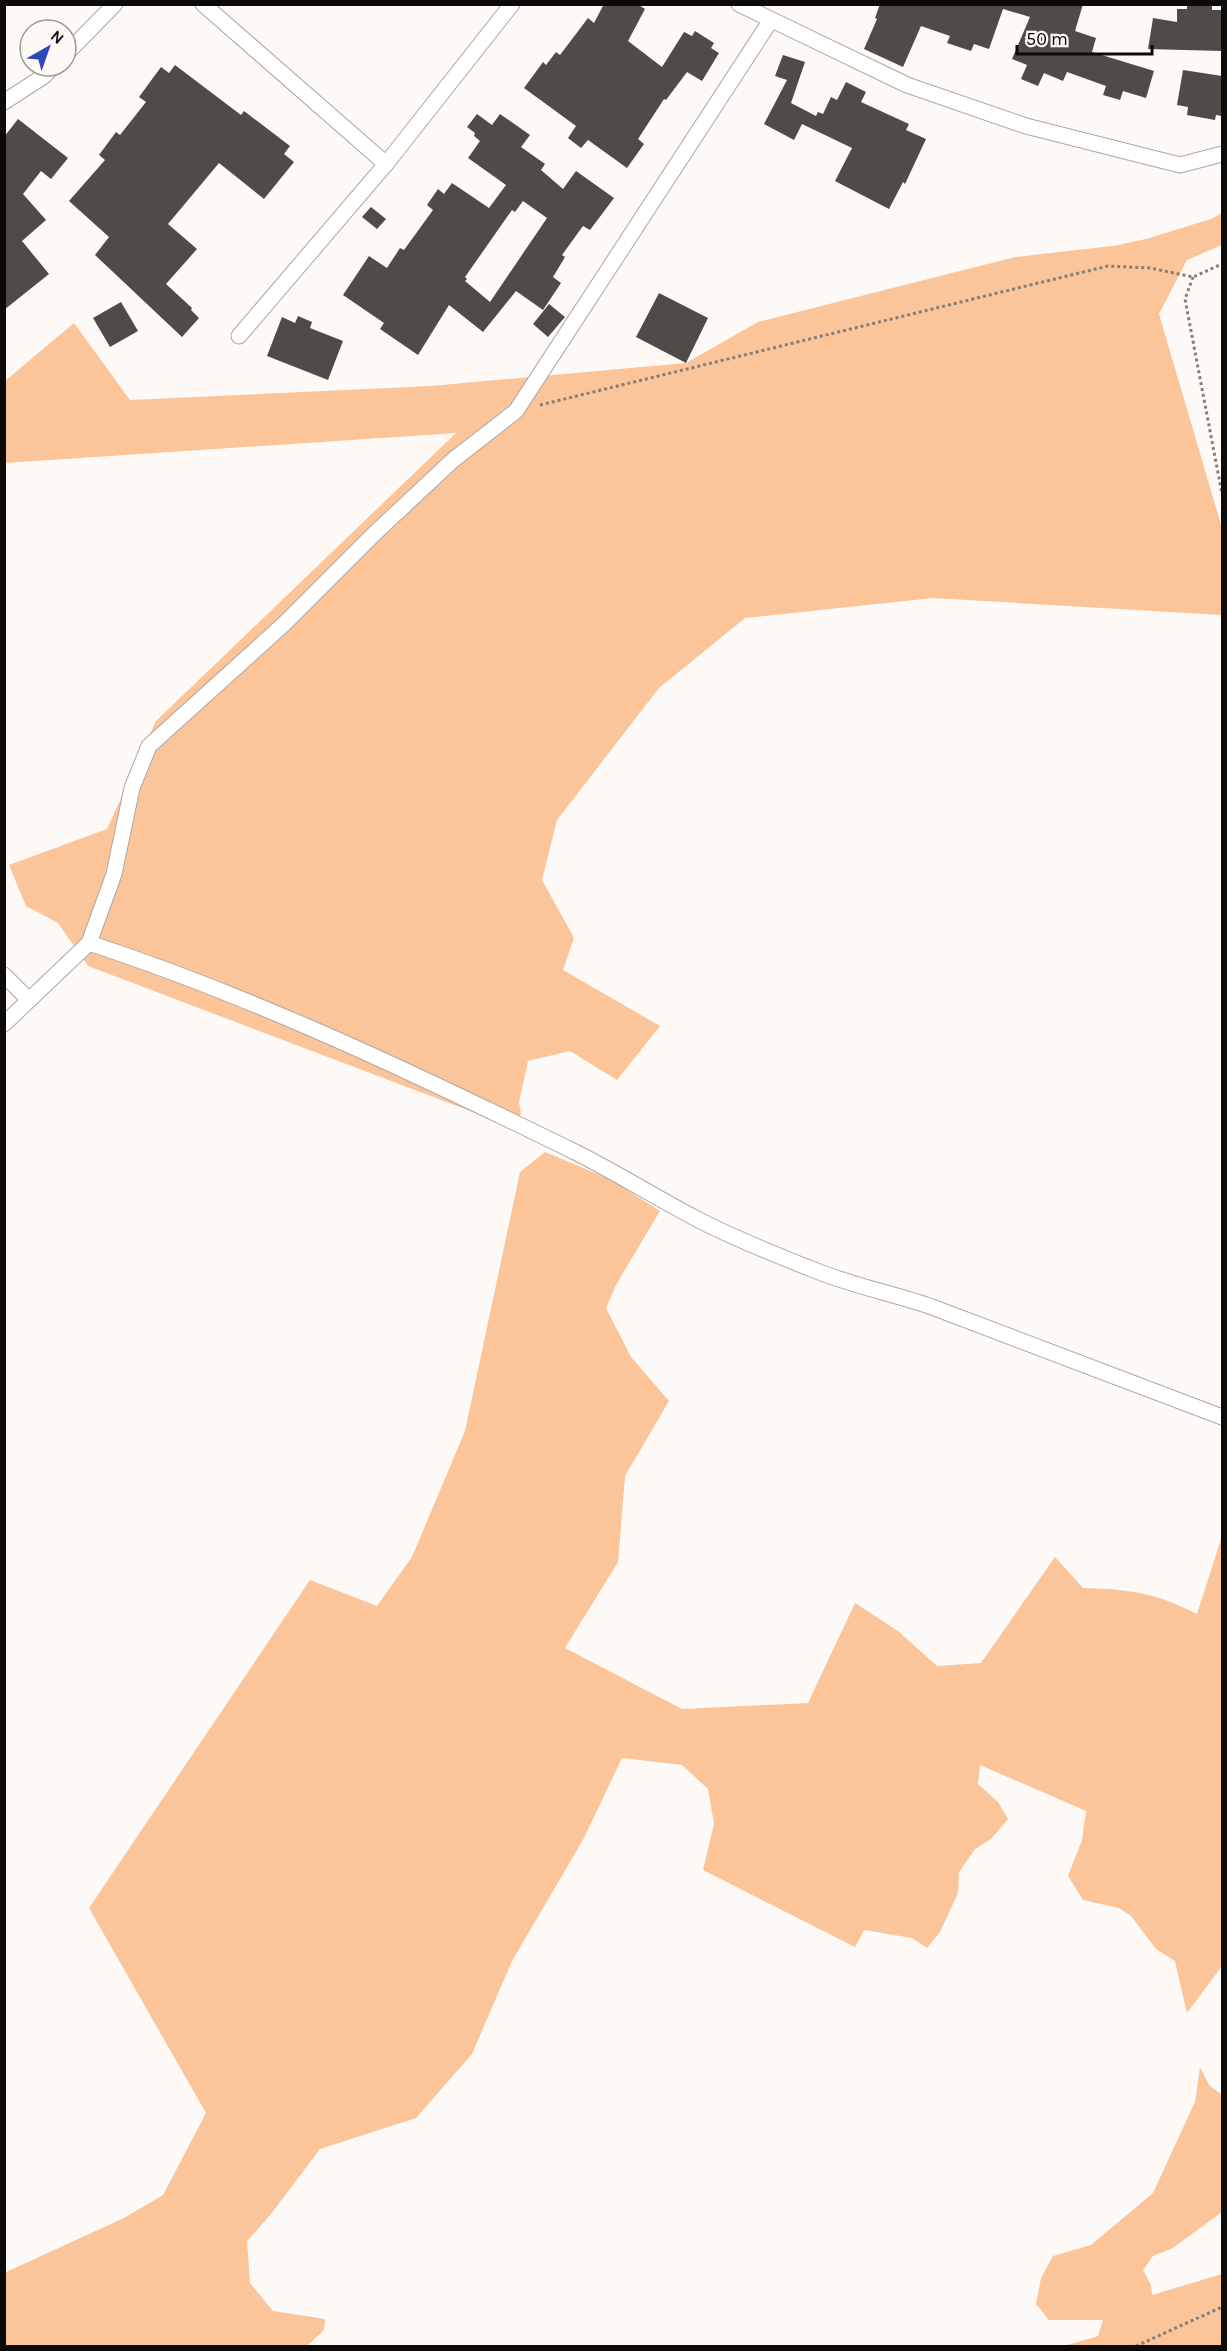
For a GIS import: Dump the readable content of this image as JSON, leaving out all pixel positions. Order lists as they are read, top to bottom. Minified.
{"scale_bar":"50 m","north":"top right"}
